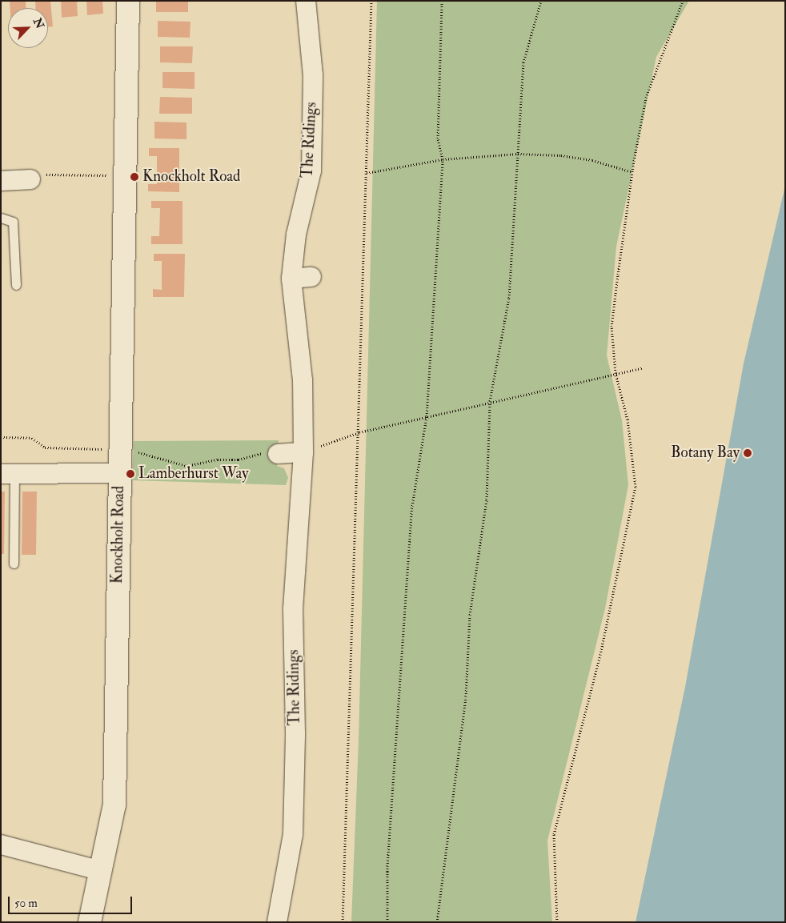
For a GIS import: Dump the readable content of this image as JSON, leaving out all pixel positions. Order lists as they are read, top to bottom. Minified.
{"streets":{"street":["The Ridings","Knockholt Road"]},"places":["Knockholt Road","Botany Bay","Lamberhurst Way"],"scale_bar":"50 m","north":"top right"}
